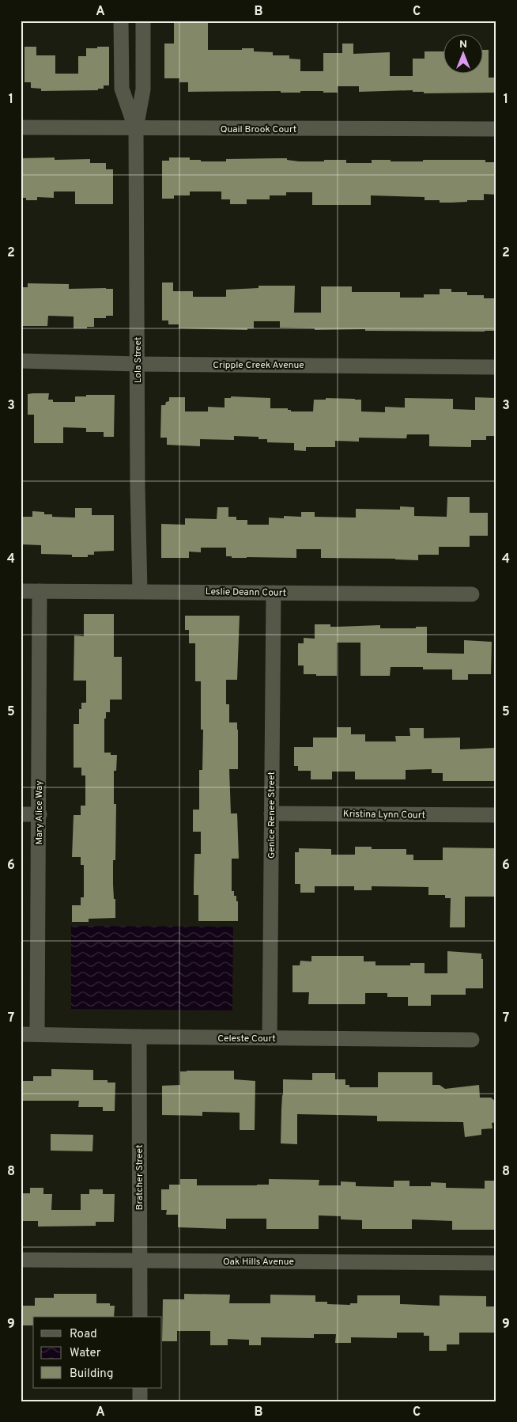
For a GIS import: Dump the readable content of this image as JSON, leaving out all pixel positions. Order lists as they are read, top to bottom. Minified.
{"streets":{"street":["Quail Brook Court","Lola Street","Cripple Creek Avenue","Leslie Deann Court","Mary Alice Way","Kristina Lynn Court","Genice Renee Street","Celeste Court","Bratcher Street","Oak Hills Avenue"]},"crossings":[["Quail Brook Court","Lola Street"],["Lola Street","Cripple Creek Avenue"],["Lola Street","Leslie Deann Court"],["Leslie Deann Court","Mary Alice Way"],["Leslie Deann Court","Genice Renee Street"],["Mary Alice Way","Celeste Court"],["Kristina Lynn Court","Genice Renee Street"],["Genice Renee Street","Celeste Court"],["Celeste Court","Bratcher Street"],["Bratcher Street","Oak Hills Avenue"]],"legend":["Road","Water","Building"],"north":"top","grid":{"columns":["A","B","C"],"rows":["1","2","3","4","5","6","7","8","9"]}}
